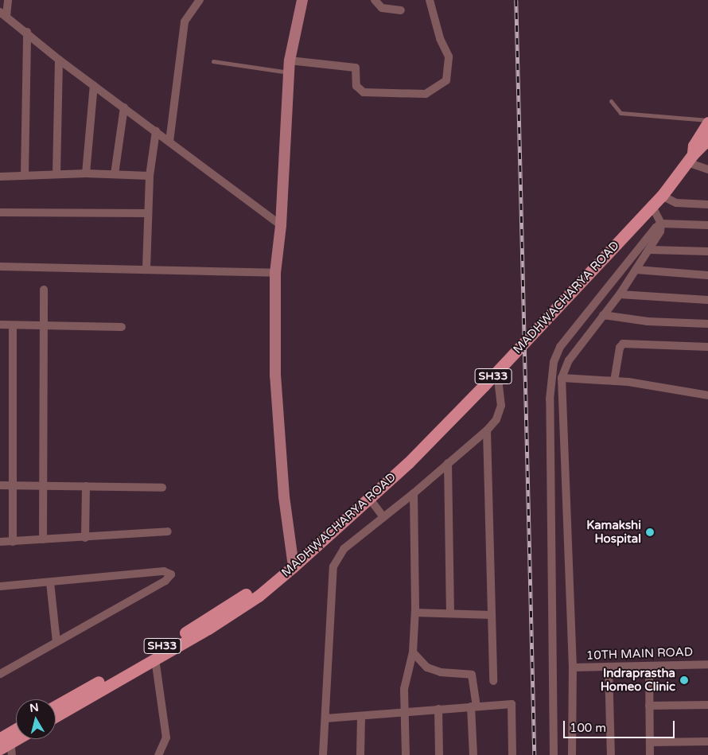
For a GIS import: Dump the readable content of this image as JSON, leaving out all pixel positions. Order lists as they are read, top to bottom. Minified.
{"streets":{"main road":["MADHWACHARYA ROAD","SH33"],"street":["10TH MAIN ROAD"]},"places":["Kamakshi Hospital","Indraprastha Homeo Clinic"],"scale_bar":"100 m","north":"top"}
